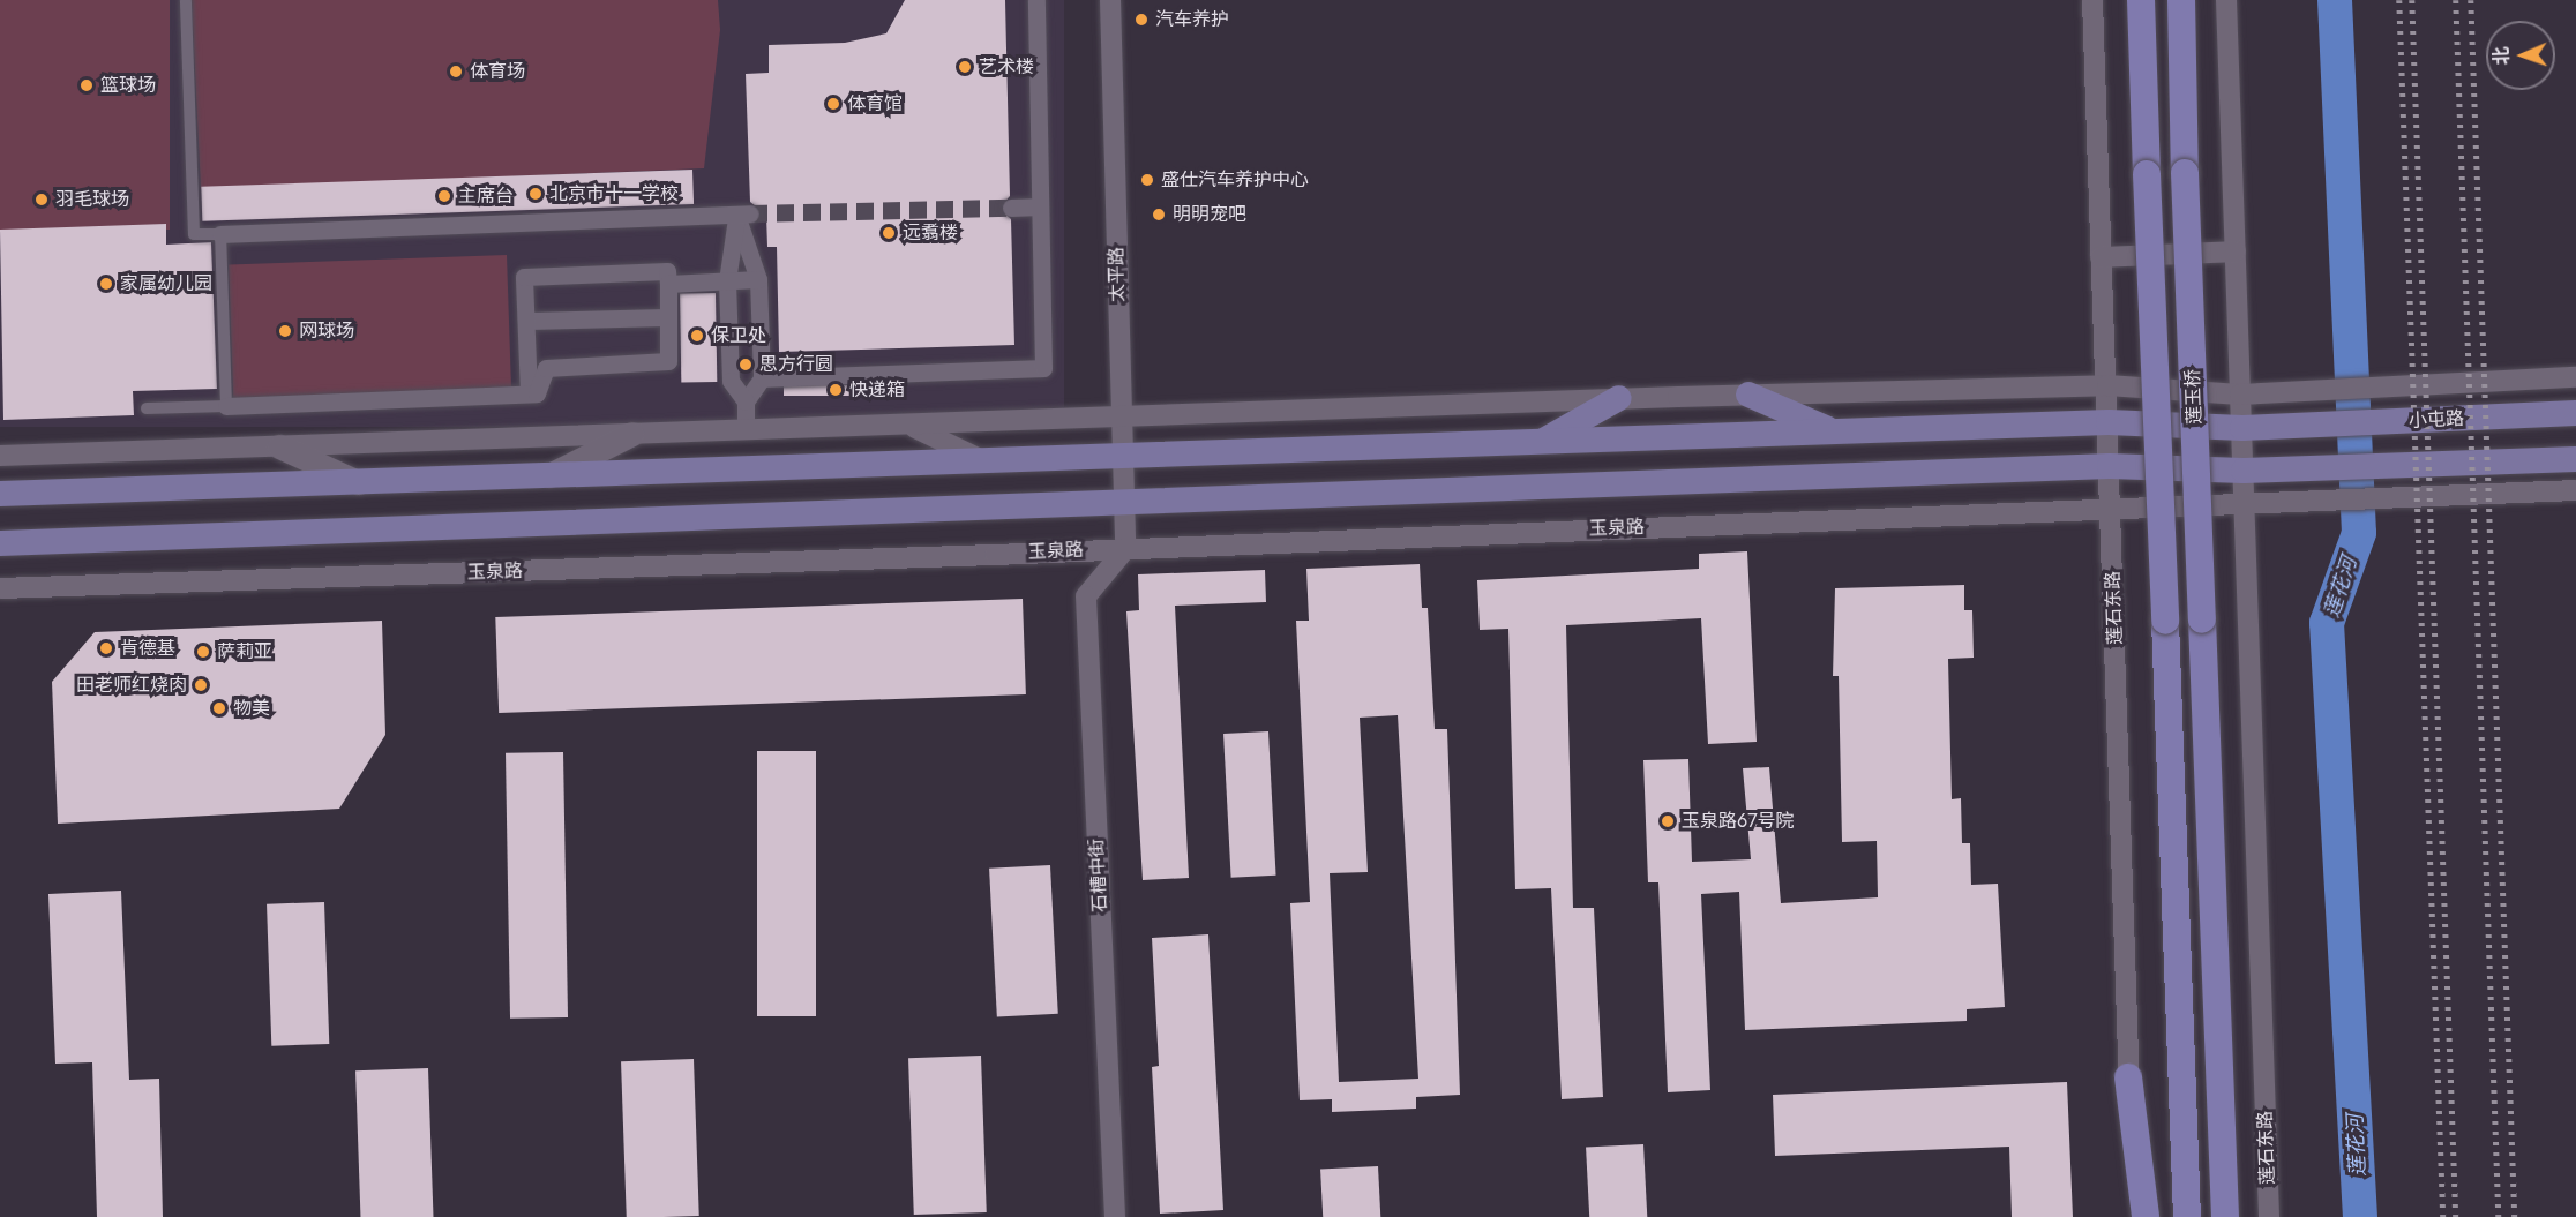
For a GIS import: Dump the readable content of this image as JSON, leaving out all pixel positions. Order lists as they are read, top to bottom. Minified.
{"streets":{"highway":["莲玉桥"],"main road":["小屯路"],"street":["太平路","玉泉路","莲石东路","石槽中街"]},"crossings":[["太平路","玉泉路"],["太平路","石槽中街"],["小屯路","莲石东路"],["玉泉路","莲石东路"],["玉泉路","石槽中街"]],"water":["莲花河"],"places":["汽车养护","艺术楼","体育场","篮球场","体育馆","盛仕汽车养护中心","北京市十一学校","主席台","羽毛球场","明明宠吧","远翥楼","家属幼儿园","网球场","保卫处","思方行圆","快递箱","肯德基","萨莉亚","田老师红烧肉","物美","玉泉路67号院"],"north":"left"}
